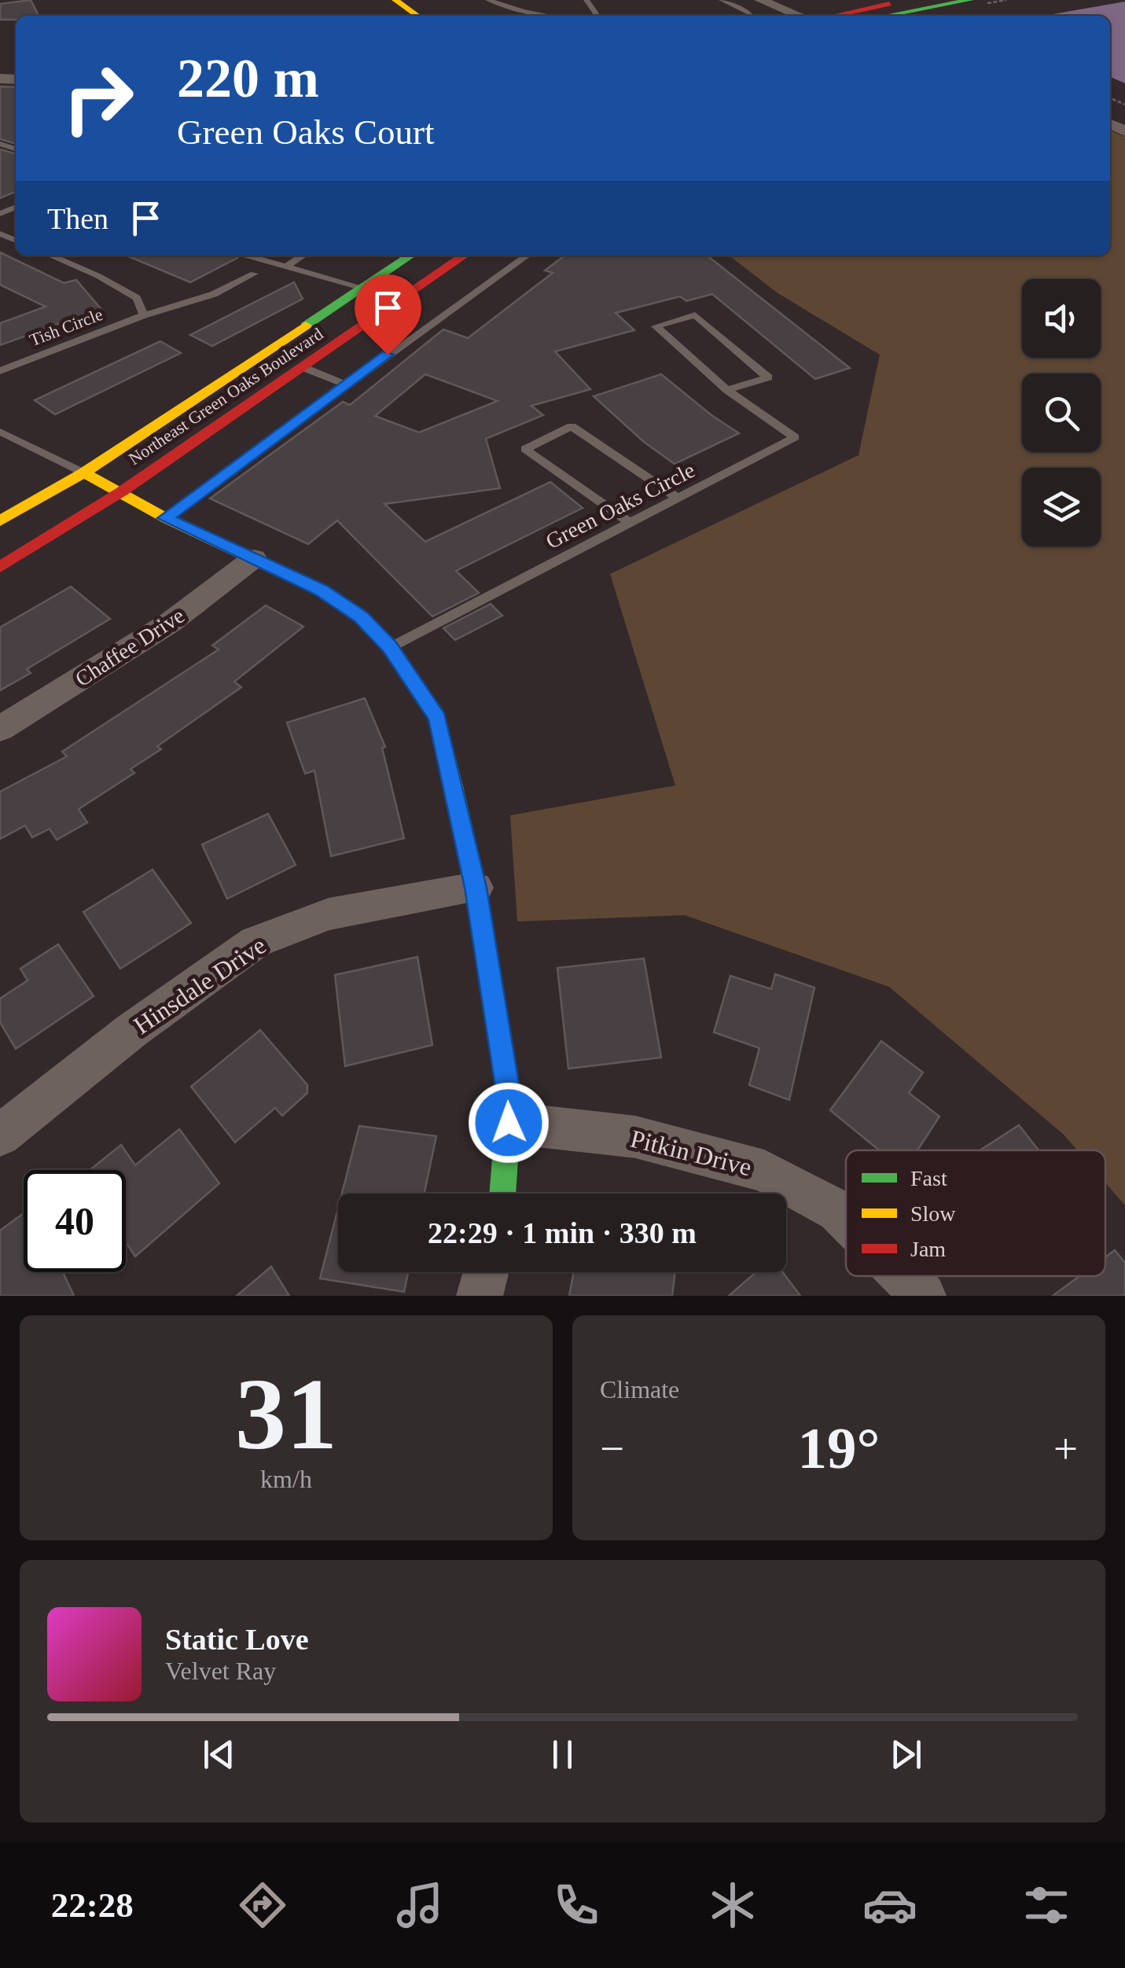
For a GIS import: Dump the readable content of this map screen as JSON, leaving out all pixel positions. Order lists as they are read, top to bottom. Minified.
{"streets":{"main road":["Northeast Green Oaks Boulevard"],"street":["Chaffee Drive","Hinsdale Drive","Pitkin Drive"],"lane":["Tish Circle","Green Oaks Circle"]},"legend":["Fast","Slow","Jam"],"page":{"turn":["220 m","Green Oaks Court"],"then":"Then","limit":"40","trip":"22:29 · 1 min · 330 m","tile":[["31","km/h"],"Climate"],"heat":["−","19°","+"],"song":["Static Love","Velvet Ray"],"tabs":"22:28"}}
